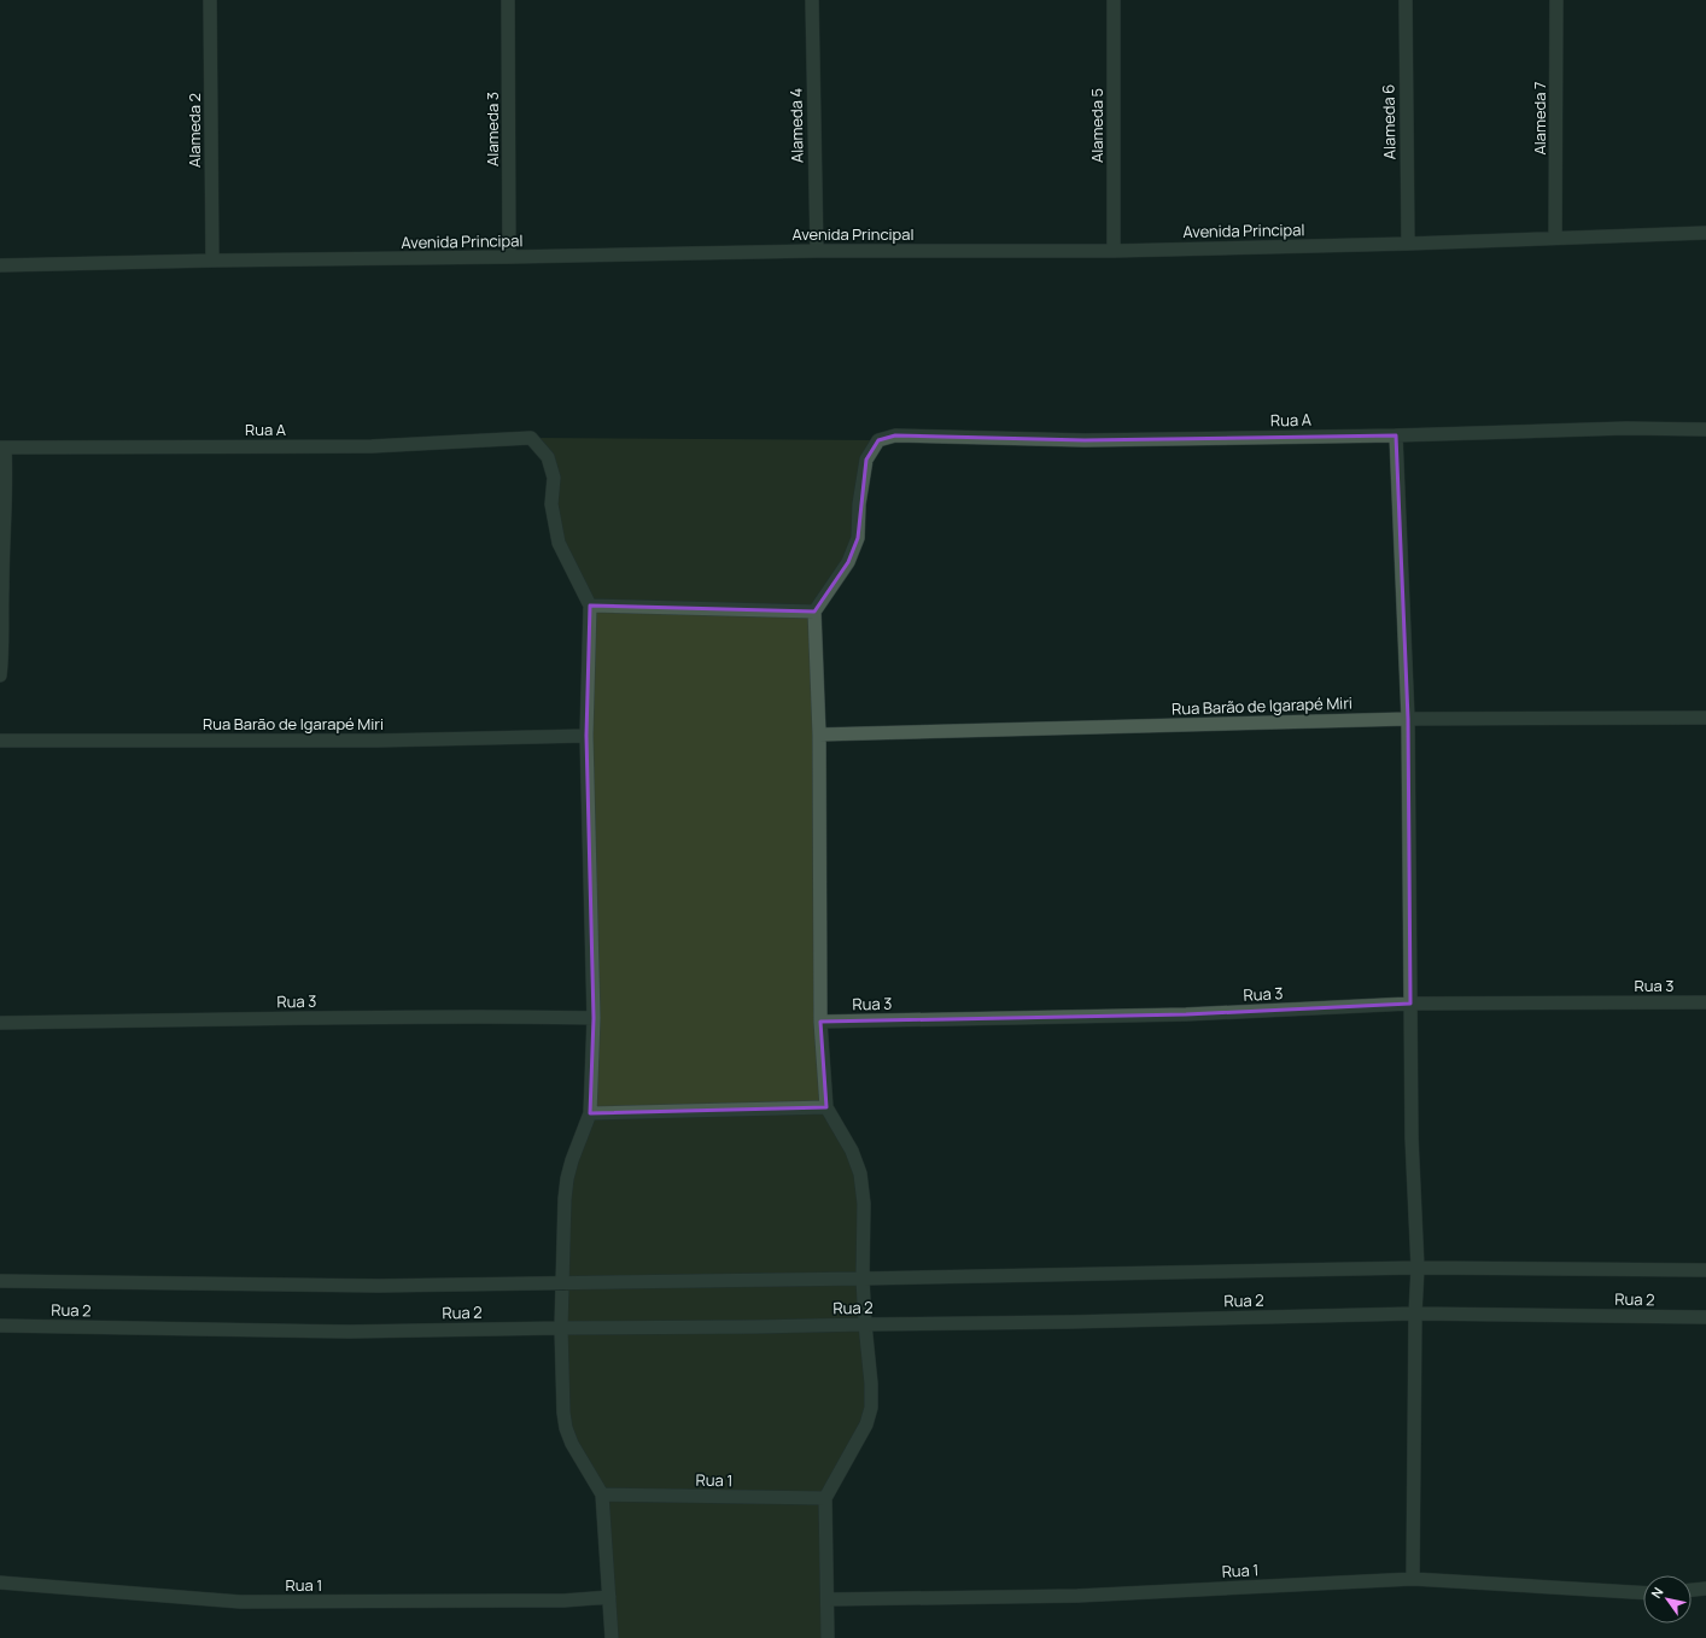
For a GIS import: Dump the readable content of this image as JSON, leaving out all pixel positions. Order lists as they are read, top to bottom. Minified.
{"streets":{"street":["Alameda 7","Alameda 6","Alameda 4","Alameda 5","Alameda 3","Alameda 2","Avenida Principal","Rua A","Rua Barão de Igarapé Miri","Rua 3","Rua 2","Rua 1"]},"crossings":[["Alameda 7","Avenida Principal"],["Alameda 6","Avenida Principal"],["Alameda 4","Avenida Principal"],["Alameda 5","Avenida Principal"],["Alameda 3","Avenida Principal"],["Alameda 2","Avenida Principal"]],"north":"top left"}
